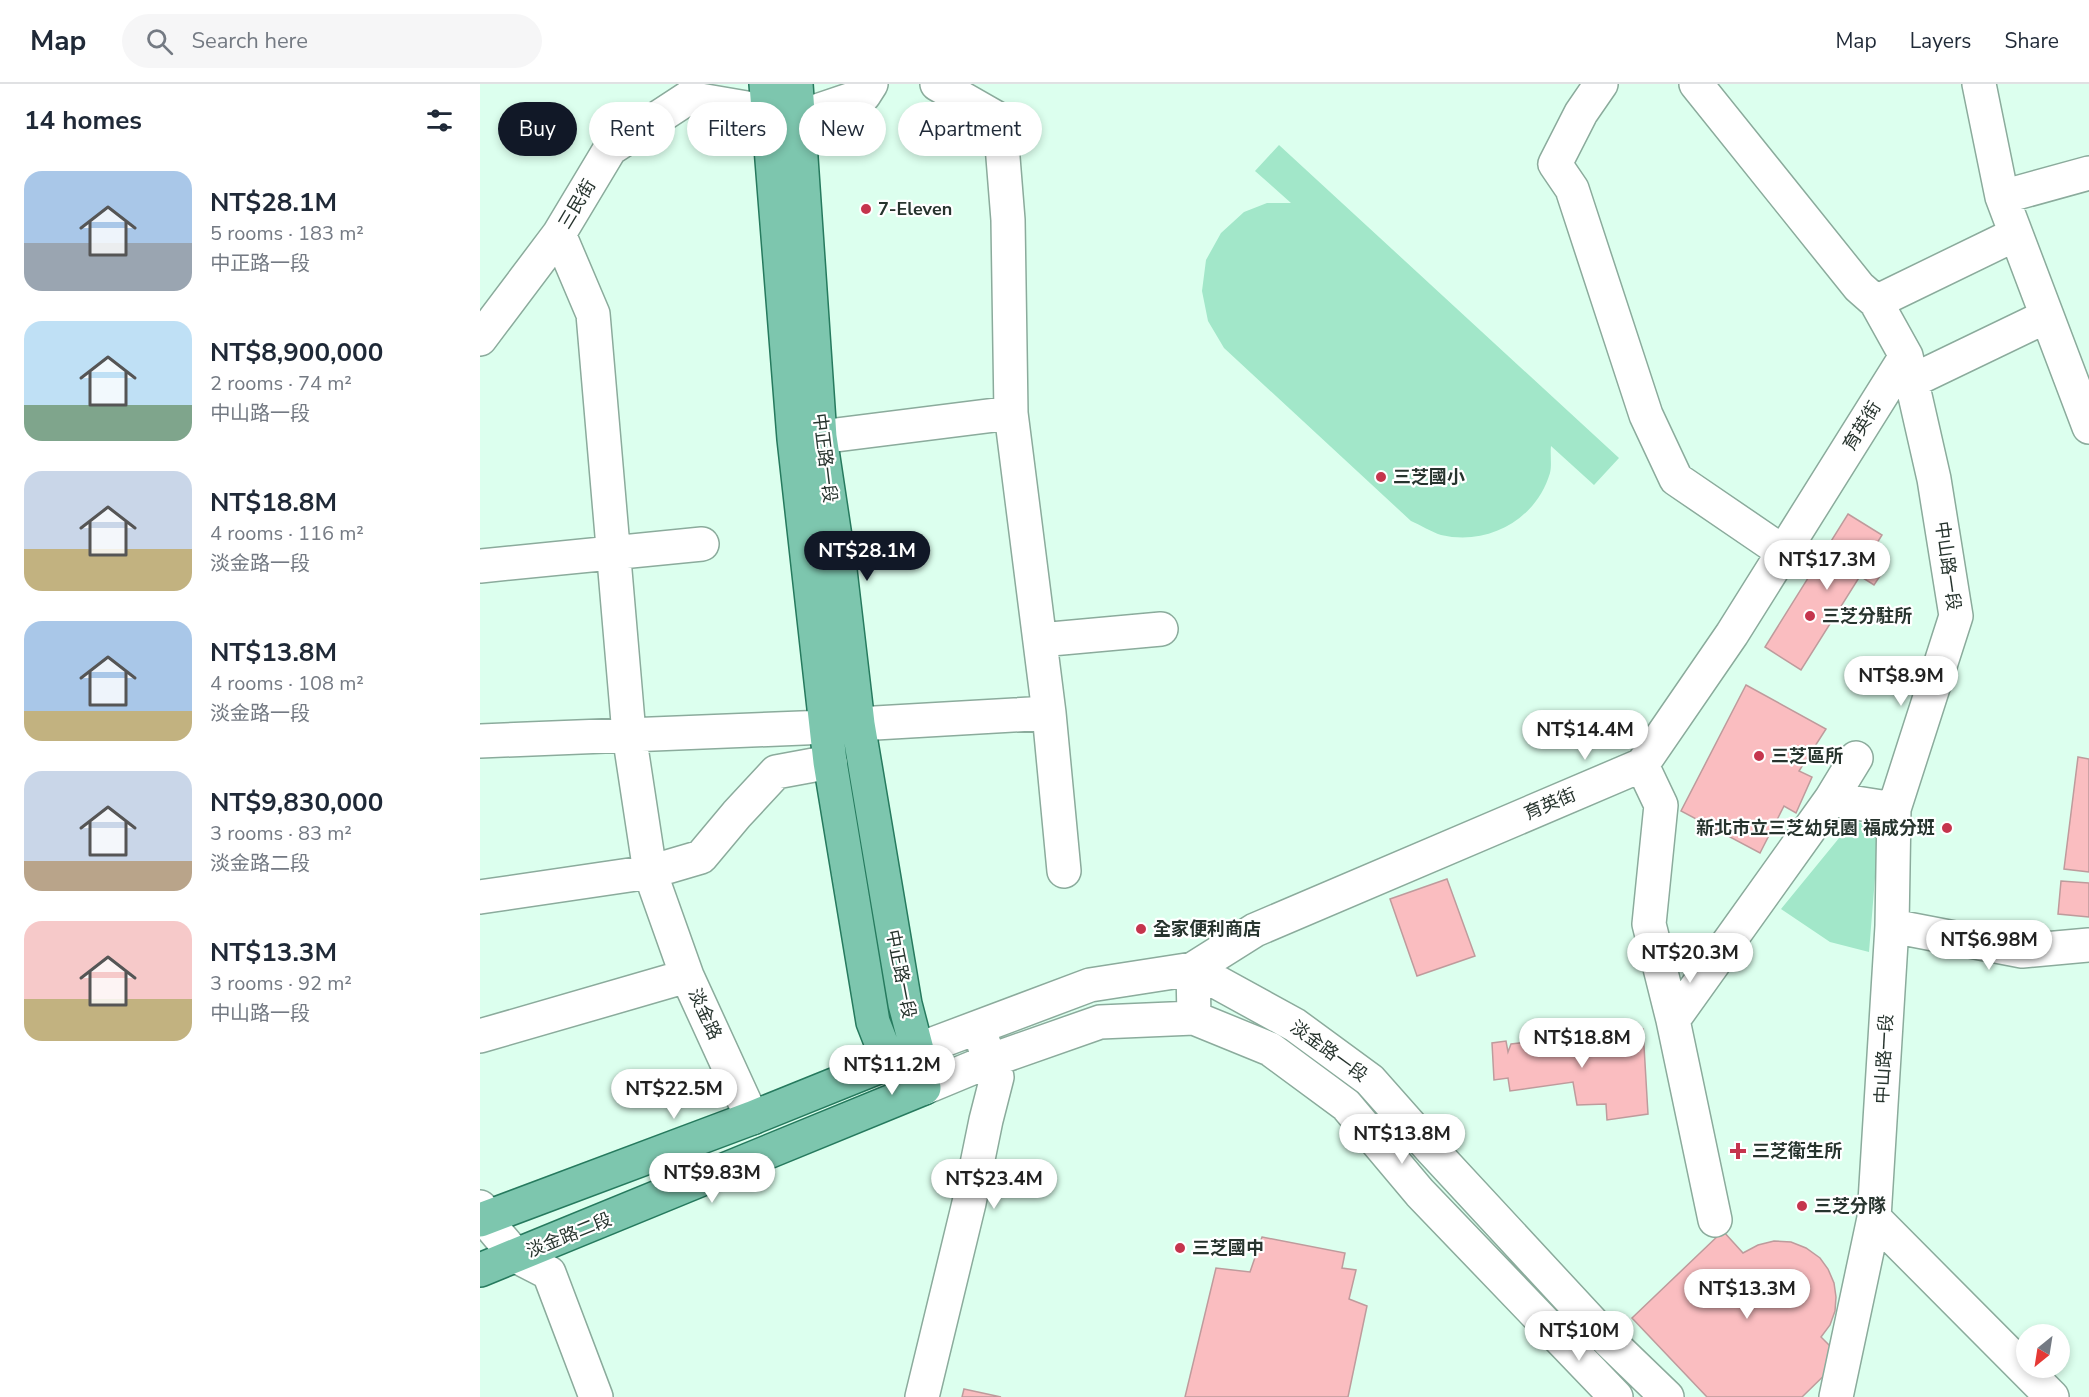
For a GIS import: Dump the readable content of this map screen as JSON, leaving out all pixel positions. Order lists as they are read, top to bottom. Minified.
{"streets":{"main road":["中正路一段","淡金路二段"],"street":["三民街","育英街","中山路一段","淡金路","淡金路一段"]},"crossings":[["三民街","淡金路"],["育英街","中山路一段"],["育英街","淡金路一段"],["中正路一段","淡金路一段"],["中正路一段","淡金路二段"],["淡金路一段","淡金路二段"]],"places":{"other":["7-Eleven","三芝國小","三芝分駐所","三芝區所","新北市立三芝幼兒園 福成分班","全家便利商店","三芝分隊","三芝國中"],"health":["三芝衛生所"]},"north":"bottom left","page":{"header":"Map","search":"Search here","nav":["Map","Layers","Share"],"heading":"14 homes","chip":["Buy","Rent","Filters","New","Apartment"],"list":[{"name":"NT$28.1M","note":"5 rooms · 183 m² · 中正路一段"},{"name":"NT$8,900,000","note":"2 rooms · 74 m² · 中山路一段"},{"name":"NT$18.8M","note":"4 rooms · 116 m² · 淡金路一段"},{"name":"NT$13.8M","note":"4 rooms · 108 m² · 淡金路一段"},{"name":"NT$9,830,000","note":"3 rooms · 83 m² · 淡金路二段"},{"name":"NT$13.3M","note":"3 rooms · 92 m² · 中山路一段"}],"price":["NT$28.1M","NT$17.3M","NT$8.9M","NT$14.4M","NT$6.98M","NT$20.3M","NT$18.8M","NT$11.2M","NT$22.5M","NT$13.8M","NT$9.83M","NT$23.4M","NT$13.3M","NT$10M"]}}
